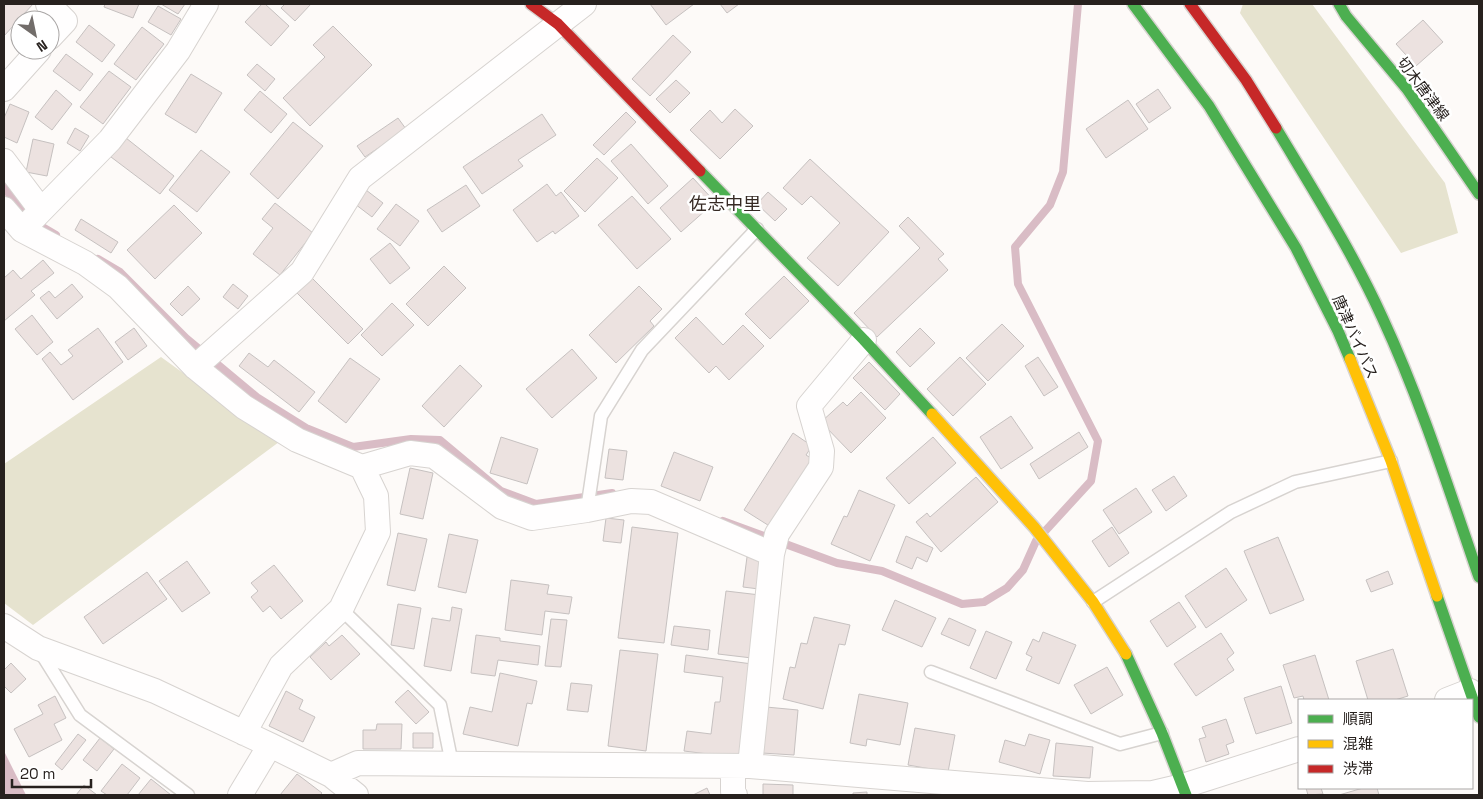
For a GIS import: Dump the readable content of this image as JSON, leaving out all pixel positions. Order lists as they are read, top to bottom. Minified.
{"streets":{"main road":["切木唐津線","唐津バイパス"]},"districts":["佐志中里"],"legend":["順調","混雑","渋滞"],"scale_bar":"20 m","north":"bottom right"}
